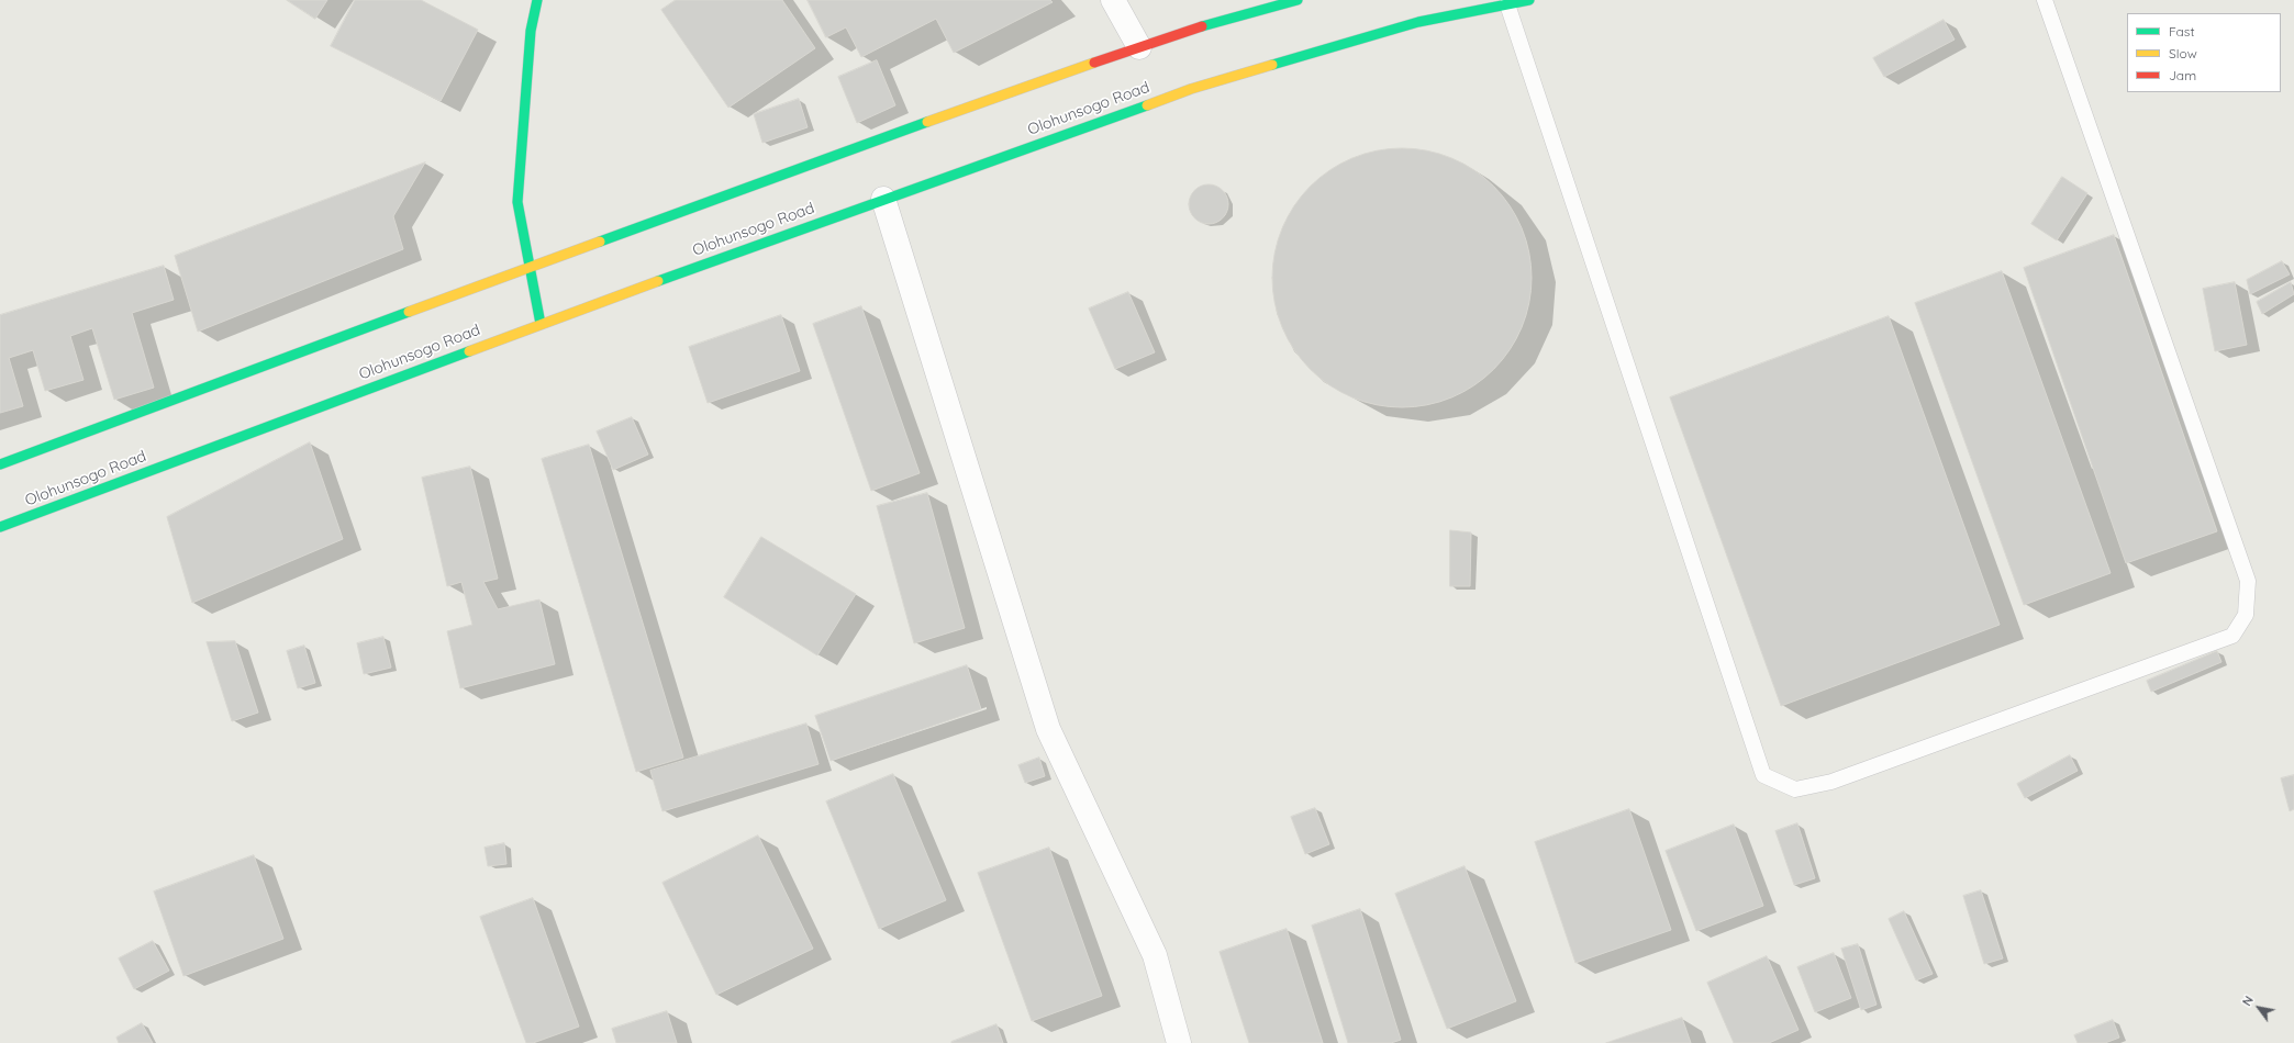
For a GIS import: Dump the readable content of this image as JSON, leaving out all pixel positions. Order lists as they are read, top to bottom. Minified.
{"streets":{"main road":["Olohunsogo Road"]},"legend":["Fast","Slow","Jam"],"north":"top left"}
